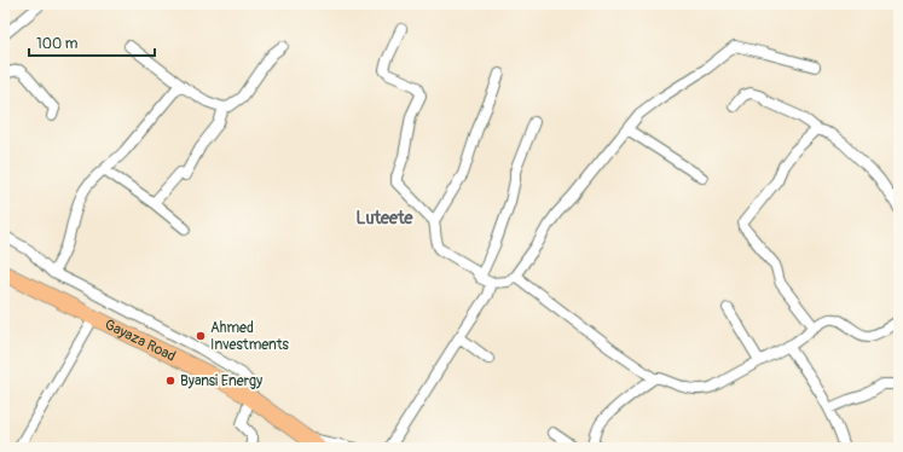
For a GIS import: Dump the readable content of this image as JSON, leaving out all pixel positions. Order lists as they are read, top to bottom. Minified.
{"streets":{"main road":["Gayaza Road"]},"districts":["Luteete"],"places":["Ahmed Investments","Byansi Energy"],"scale_bar":"100 m"}
